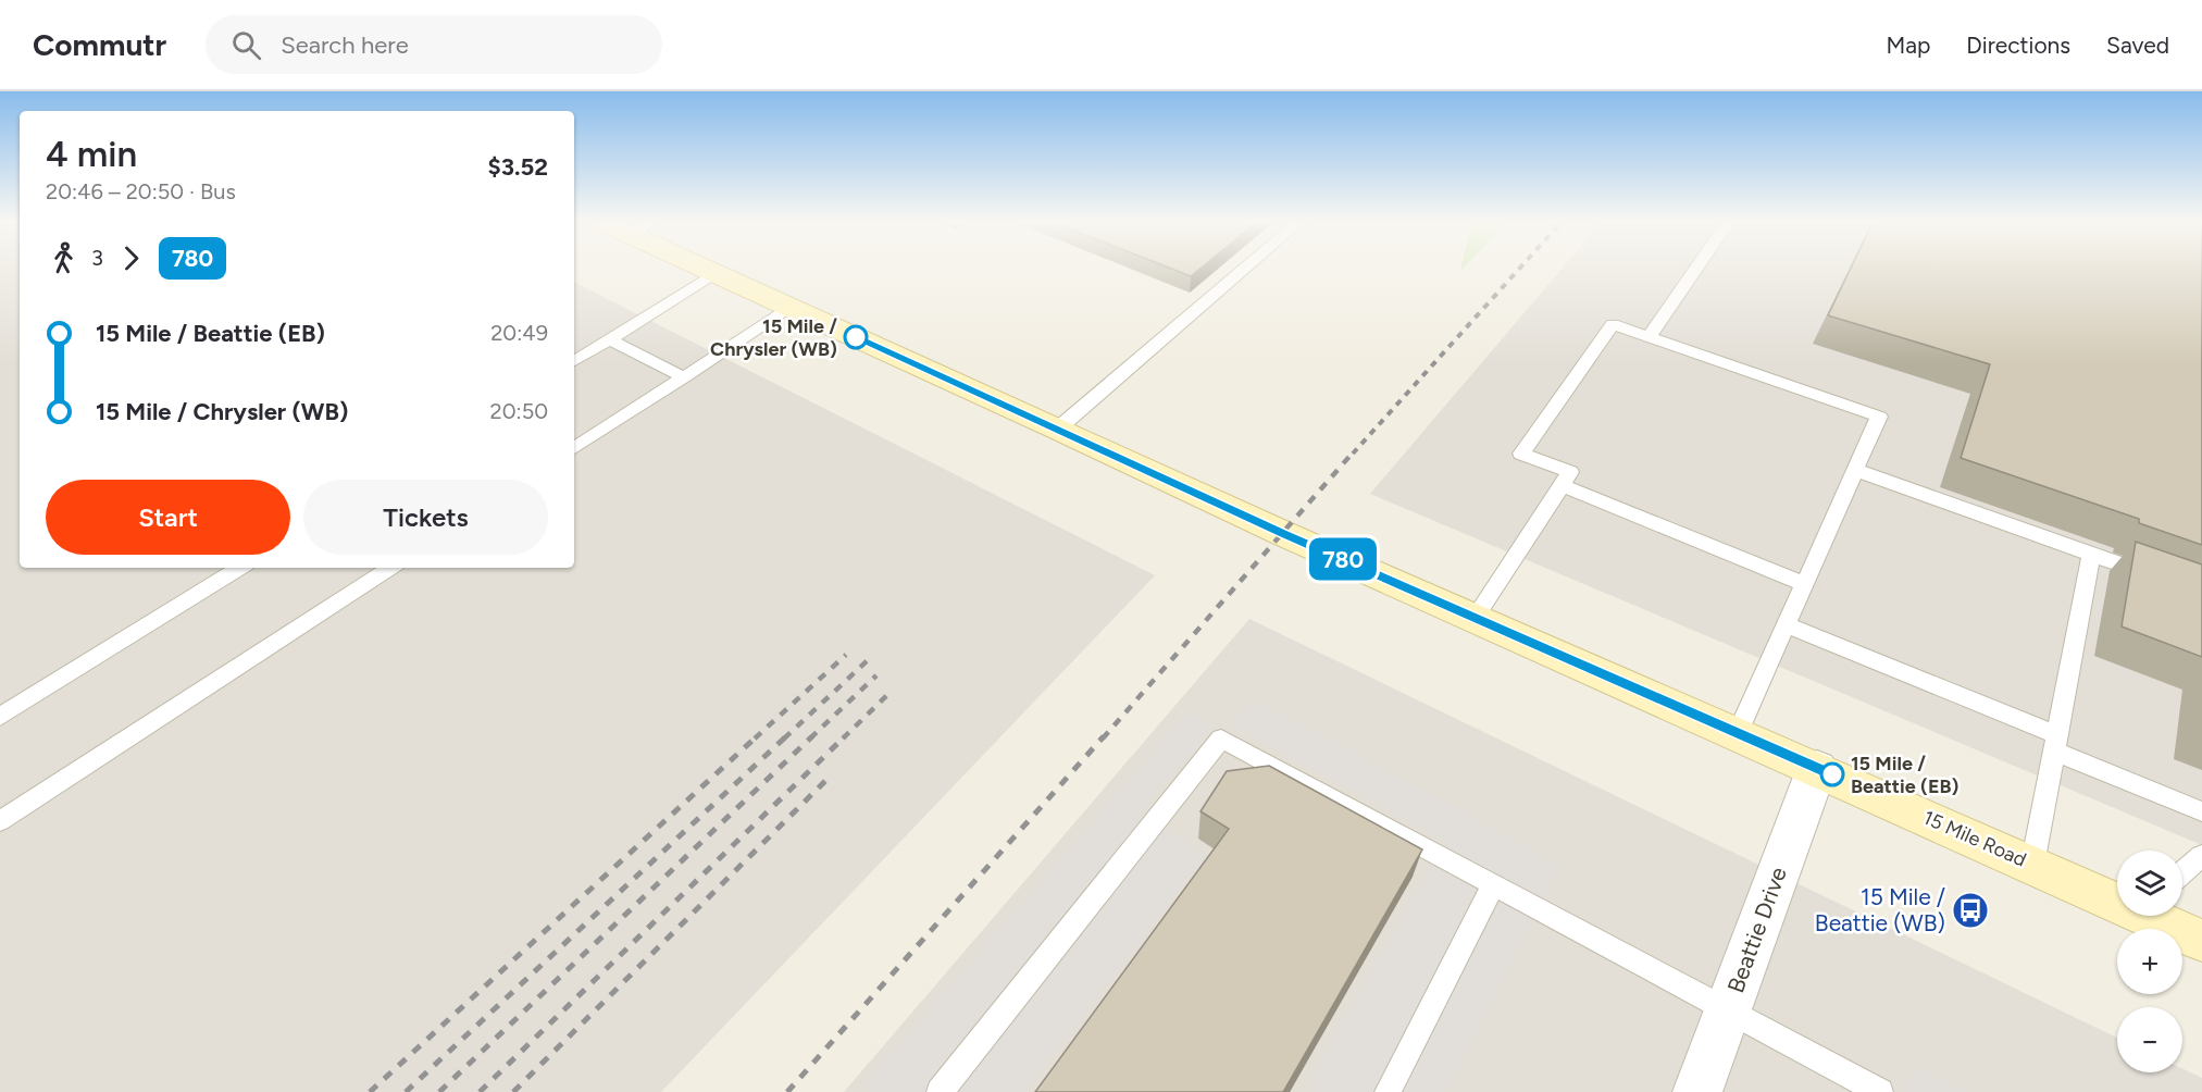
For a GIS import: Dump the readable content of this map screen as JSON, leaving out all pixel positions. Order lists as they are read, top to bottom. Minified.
{"streets":{"main road":["15 Mile Road"],"street":["Beattie Drive"]},"crossings":[["15 Mile Road","Beattie Drive"]],"places":{"other":["15 Mile / Chrysler (WB)","15 Mile / Beattie (EB)"],"bus stop":["15 Mile / Beattie (WB)"]},"lines":["bus line 780"],"page":{"header":"Commutr","search":"Search here","nav":["Map","Directions","Saved"],"on_map":"780","heading":["4 min","20:46 – 20:50 · Bus","$3.52"],"legs":["3","780"],"list":[{"name":"15 Mile / Beattie (EB)","value":"20:49"},{"name":"15 Mile / Chrysler (WB)","value":"20:50"}],"buttons":["Start","Tickets"],"map_buttons":["+","−"]}}
